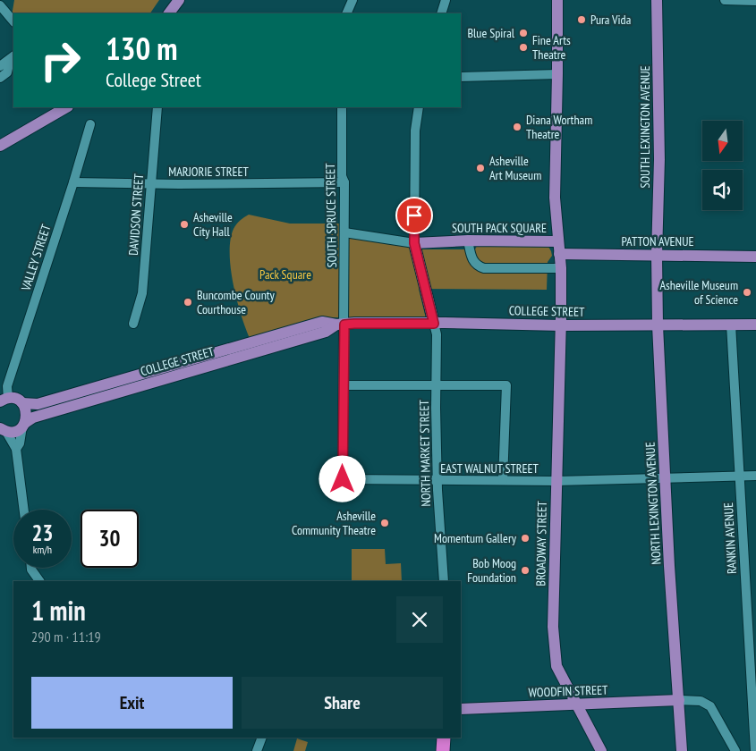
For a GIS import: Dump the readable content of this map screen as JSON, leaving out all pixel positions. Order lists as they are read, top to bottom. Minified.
{"streets":{"main road":["SOUTH LEXINGTON AVENUE","SOUTH PACK SQUARE","PATTON AVENUE","COLLEGE STREET","NORTH LEXINGTON AVENUE","BROADWAY STREET","WOODFIN STREET"],"street":["MARJORIE STREET","DAVIDSON STREET","SOUTH SPRUCE STREET","VALLEY STREET","NORTH MARKET STREET","EAST WALNUT STREET","RANKIN AVENUE"]},"crossings":[["SOUTH LEXINGTON AVENUE","PATTON AVENUE"],["SOUTH LEXINGTON AVENUE","NORTH LEXINGTON AVENUE"],["MARJORIE STREET","DAVIDSON STREET"],["MARJORIE STREET","SOUTH SPRUCE STREET"],["MARJORIE STREET","VALLEY STREET"],["SOUTH SPRUCE STREET","COLLEGE STREET"],["SOUTH SPRUCE STREET","EAST WALNUT STREET"],["SOUTH PACK SQUARE","BROADWAY STREET"],["PATTON AVENUE","NORTH LEXINGTON AVENUE"],["PATTON AVENUE","BROADWAY STREET"],["COLLEGE STREET","NORTH MARKET STREET"],["COLLEGE STREET","NORTH LEXINGTON AVENUE"],["COLLEGE STREET","RANKIN AVENUE"],["COLLEGE STREET","BROADWAY STREET"],["NORTH MARKET STREET","EAST WALNUT STREET"],["EAST WALNUT STREET","NORTH LEXINGTON AVENUE"],["EAST WALNUT STREET","RANKIN AVENUE"],["EAST WALNUT STREET","BROADWAY STREET"],["NORTH LEXINGTON AVENUE","WOODFIN STREET"],["BROADWAY STREET","WOODFIN STREET"]],"parks":["Pack Square"],"places":["Pura Vida","Blue Spiral","Fine Arts Theatre","Diana Wortham Theatre","Asheville Art Museum","Asheville City Hall","Asheville Museum of Science","Buncombe County Courthouse","Asheville Community Theatre","Momentum Gallery","Bob Moog Foundation"],"north":"bottom","page":{"turn":["130 m","College Street"],"speed":"23 km/h","limit":"30","heading":["1 min","290 m · 11:19"],"buttons":["Exit","Share"]}}
